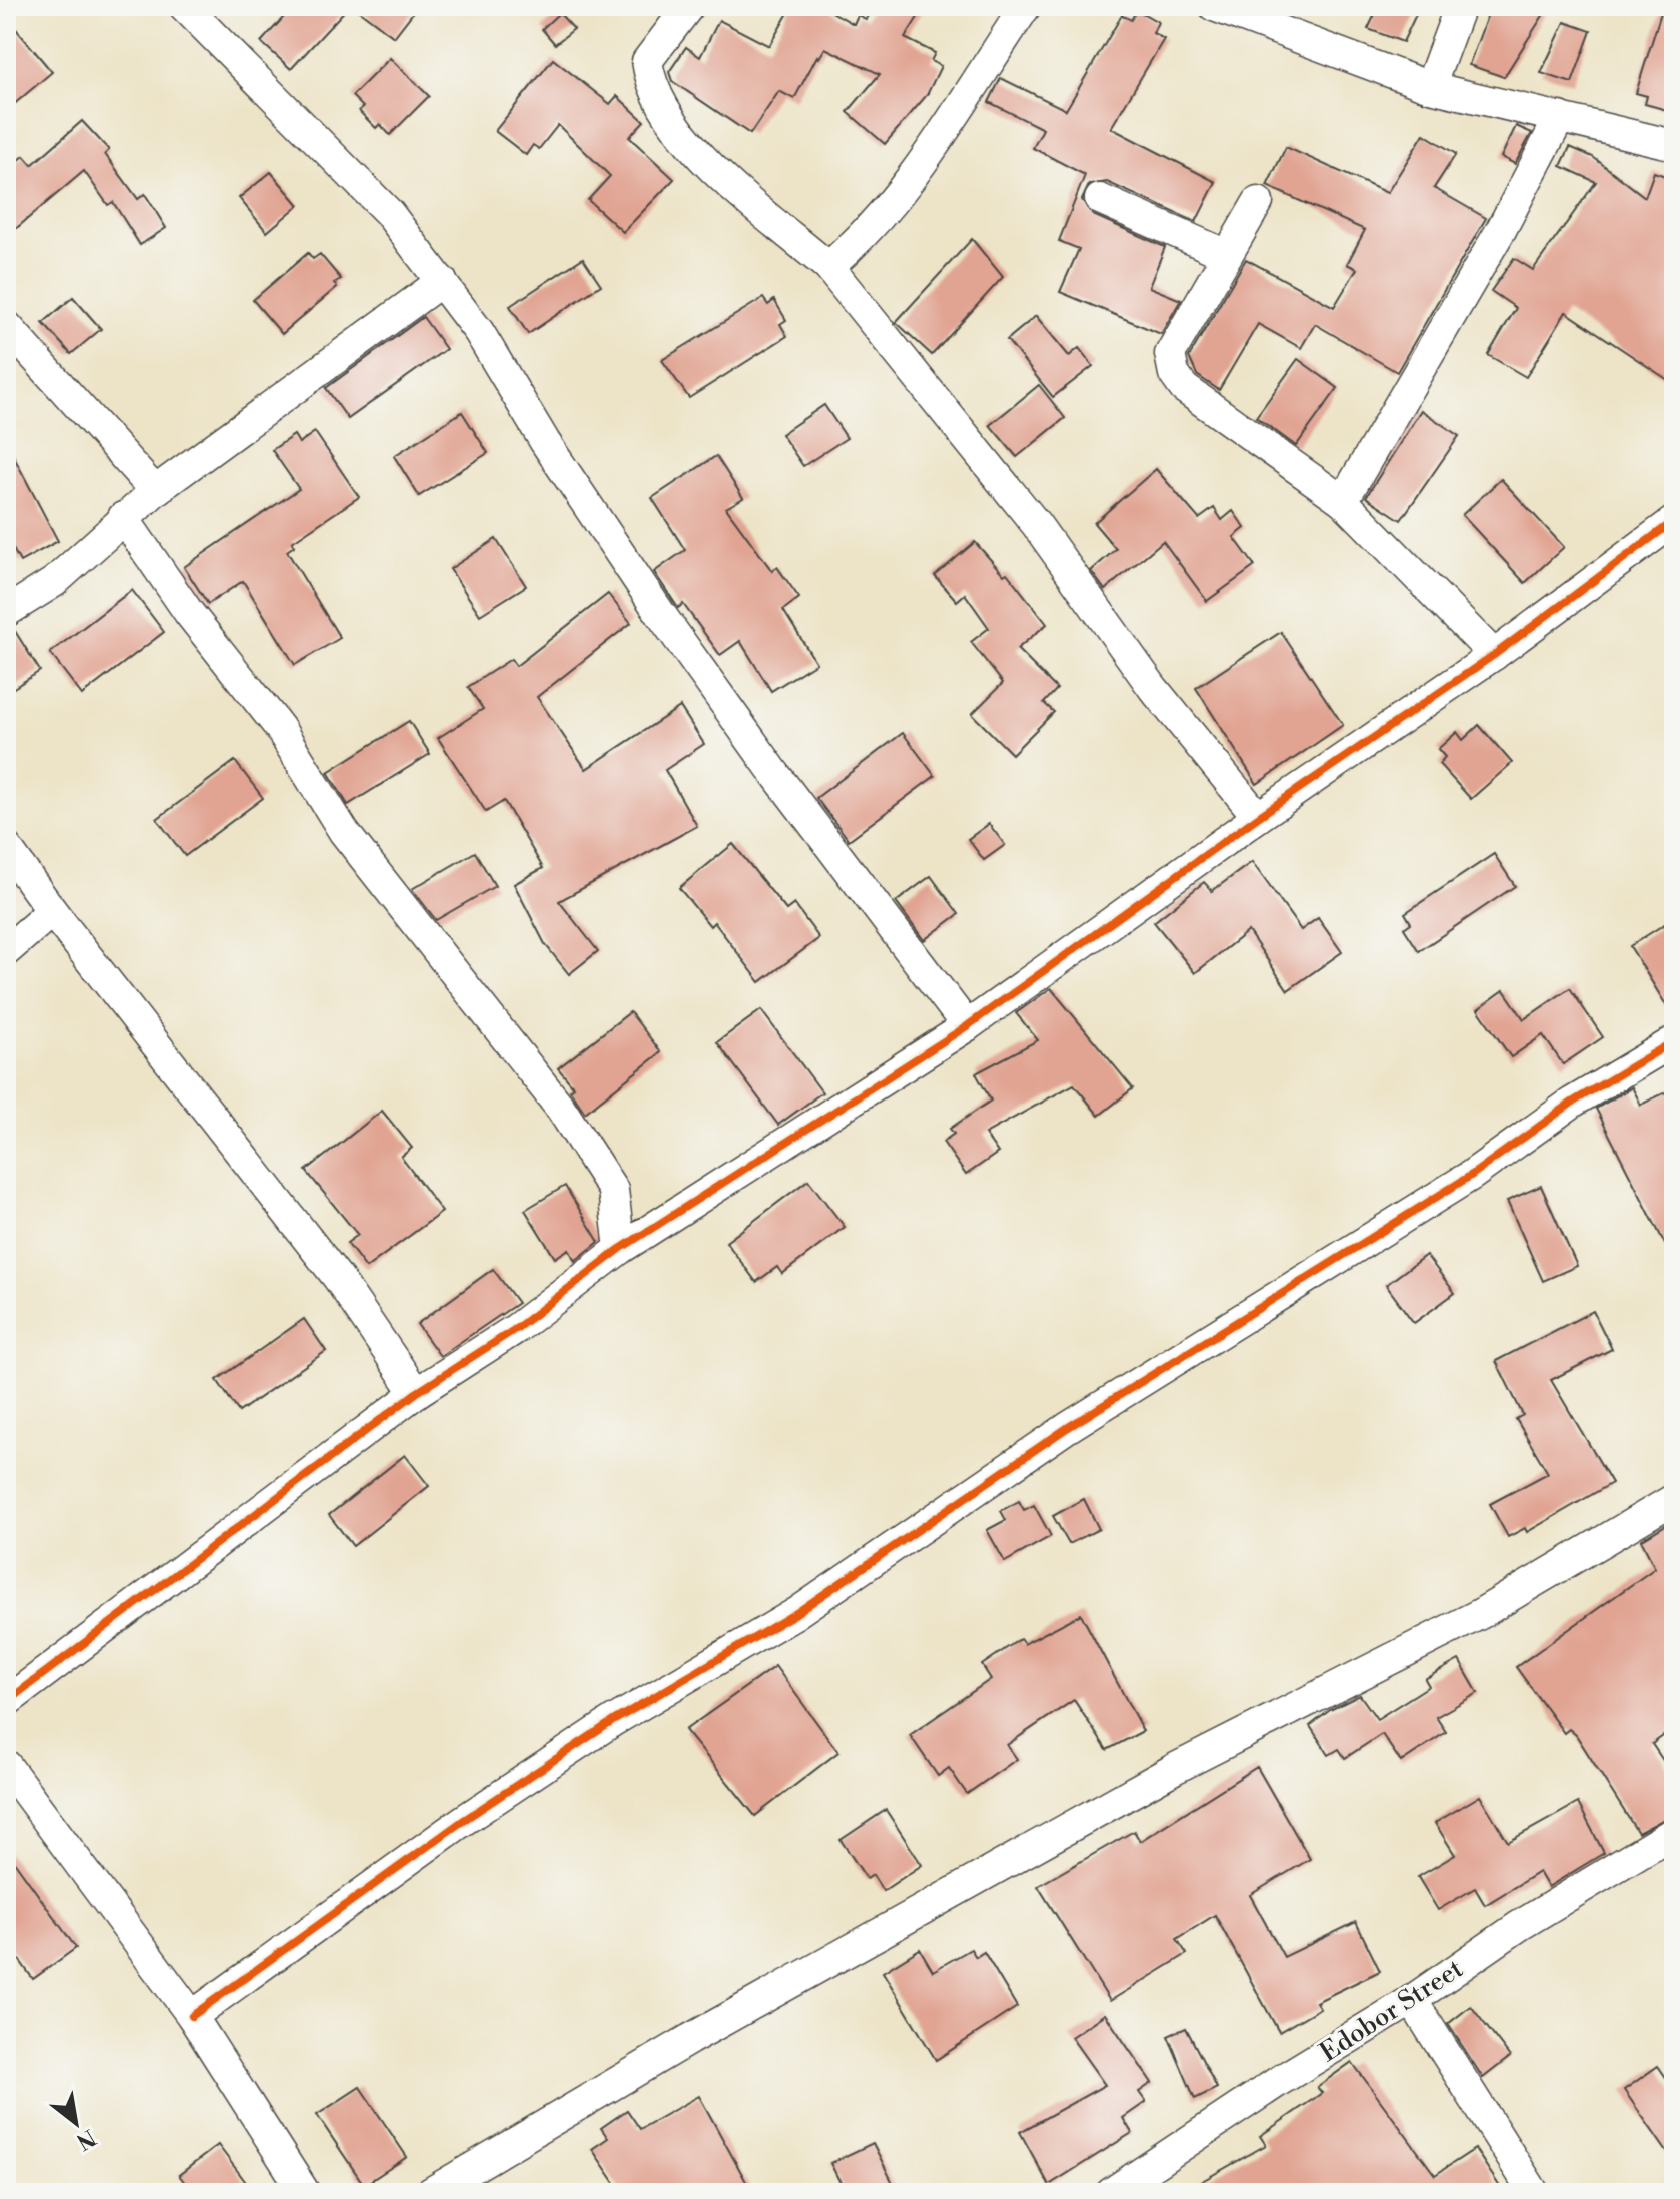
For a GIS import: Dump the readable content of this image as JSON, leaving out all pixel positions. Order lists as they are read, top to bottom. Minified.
{"streets":{"street":["Edobor Street"]},"north":"bottom right"}
